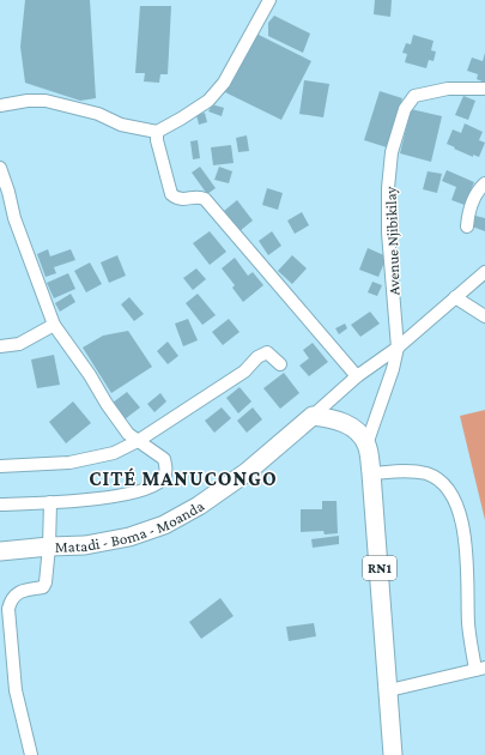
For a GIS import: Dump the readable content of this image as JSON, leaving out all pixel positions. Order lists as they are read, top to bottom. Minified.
{"streets":{"highway":["Matadi - Boma - Moanda","RN1"],"street":["Avenue Njibikilay"]},"crossings":[["Avenue Njibikilay","RN1"]],"districts":["CITÉ MANUCONGO"]}
